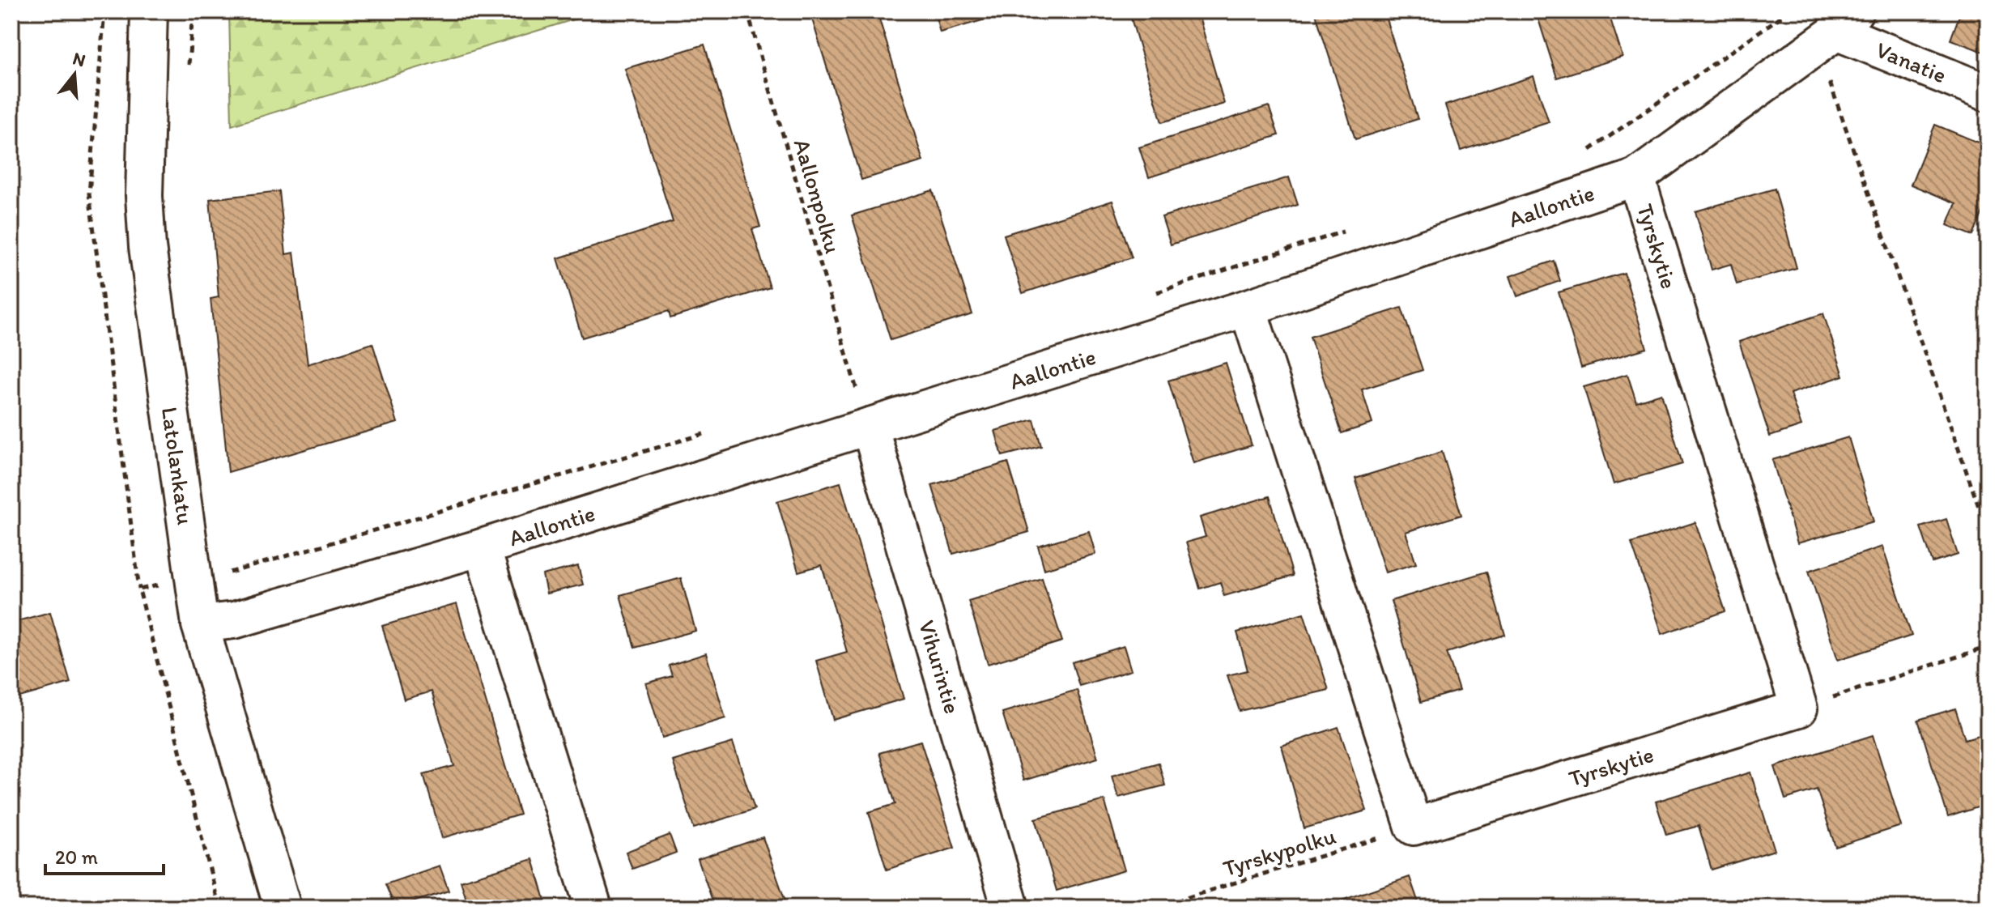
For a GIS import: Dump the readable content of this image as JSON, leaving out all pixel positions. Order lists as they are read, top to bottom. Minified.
{"streets":{"street":["Vanatie","Aallontie","Tyrskytie","Latolankatu","Vihurintie"],"path":["Aallonpolku","Tyrskypolku"]},"crossings":[["Vanatie","Aallontie"],["Aallontie","Tyrskytie"],["Aallontie","Latolankatu"],["Aallontie","Vihurintie"],["Tyrskytie","Tyrskypolku"]],"scale_bar":"20 m","north":"top"}
